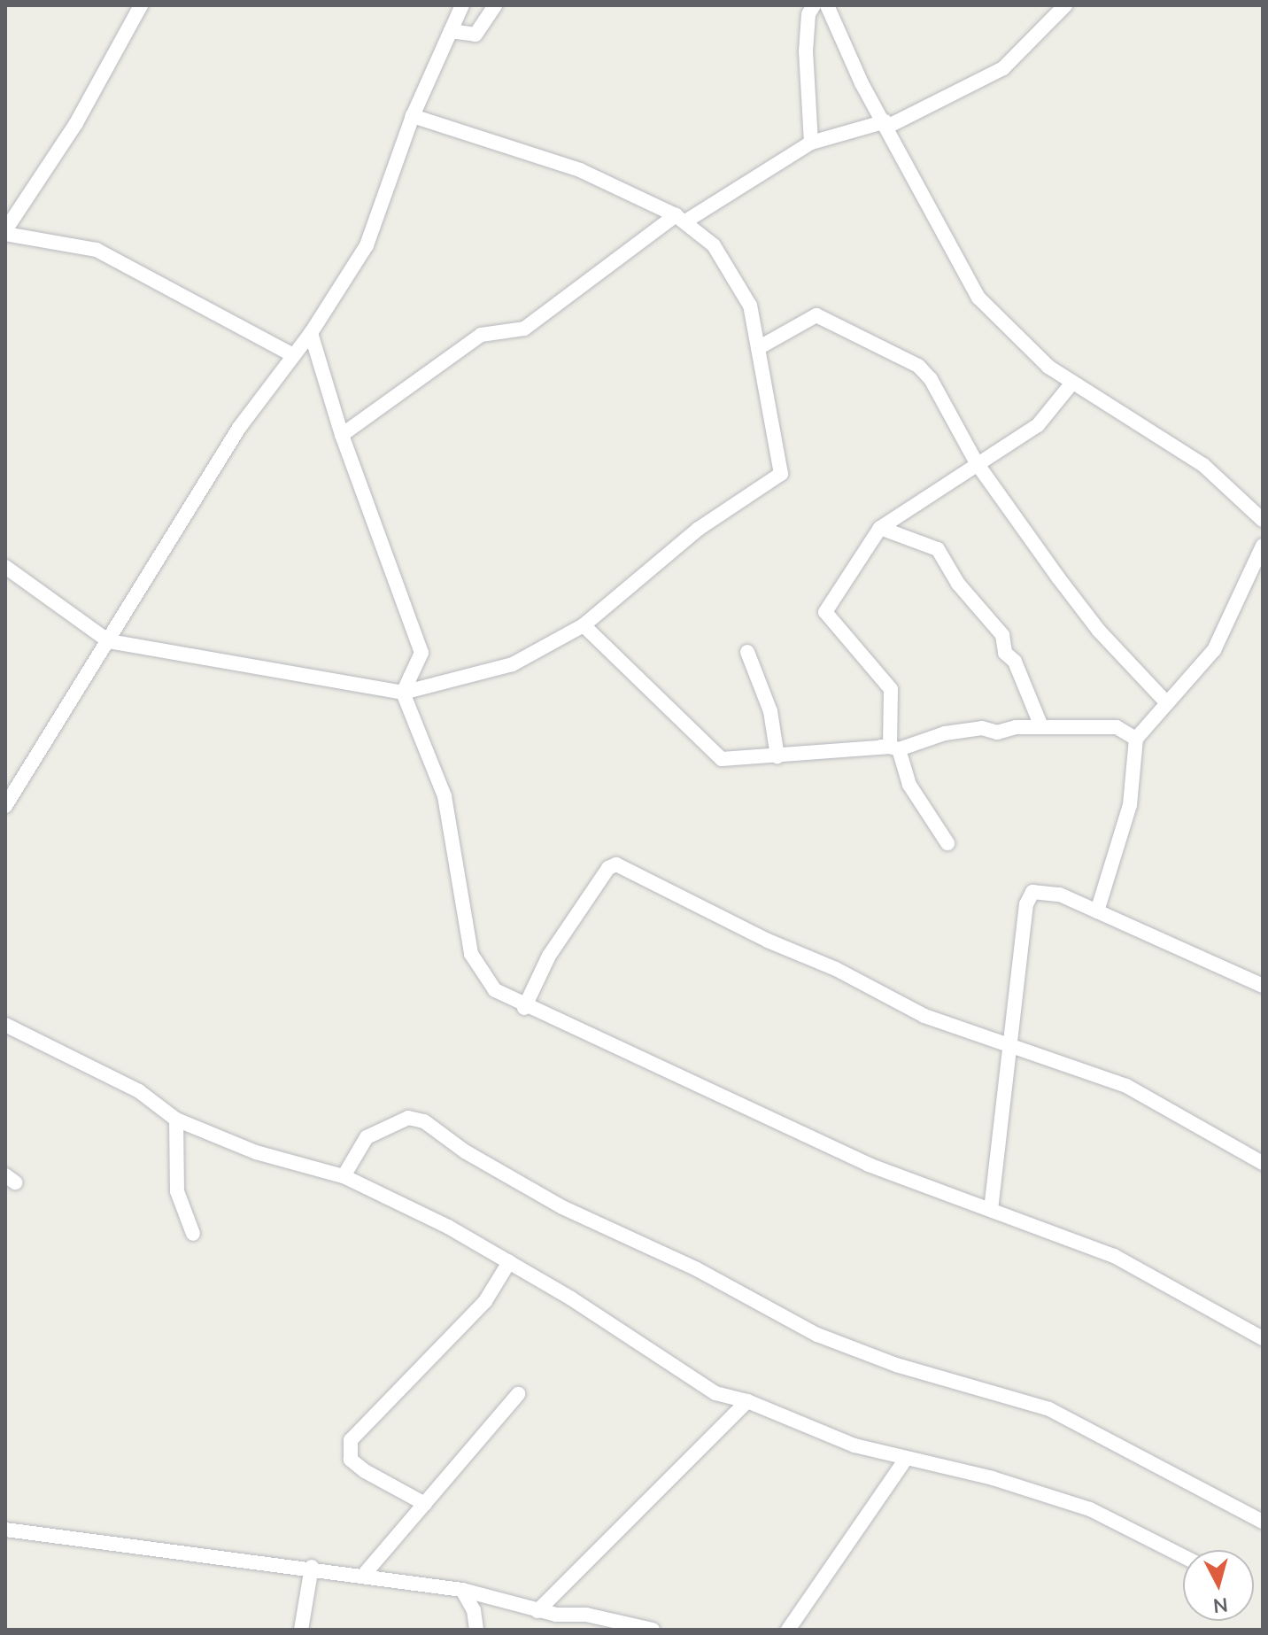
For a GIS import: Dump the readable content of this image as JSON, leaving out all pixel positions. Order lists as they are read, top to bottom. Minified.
{"north":"bottom"}
